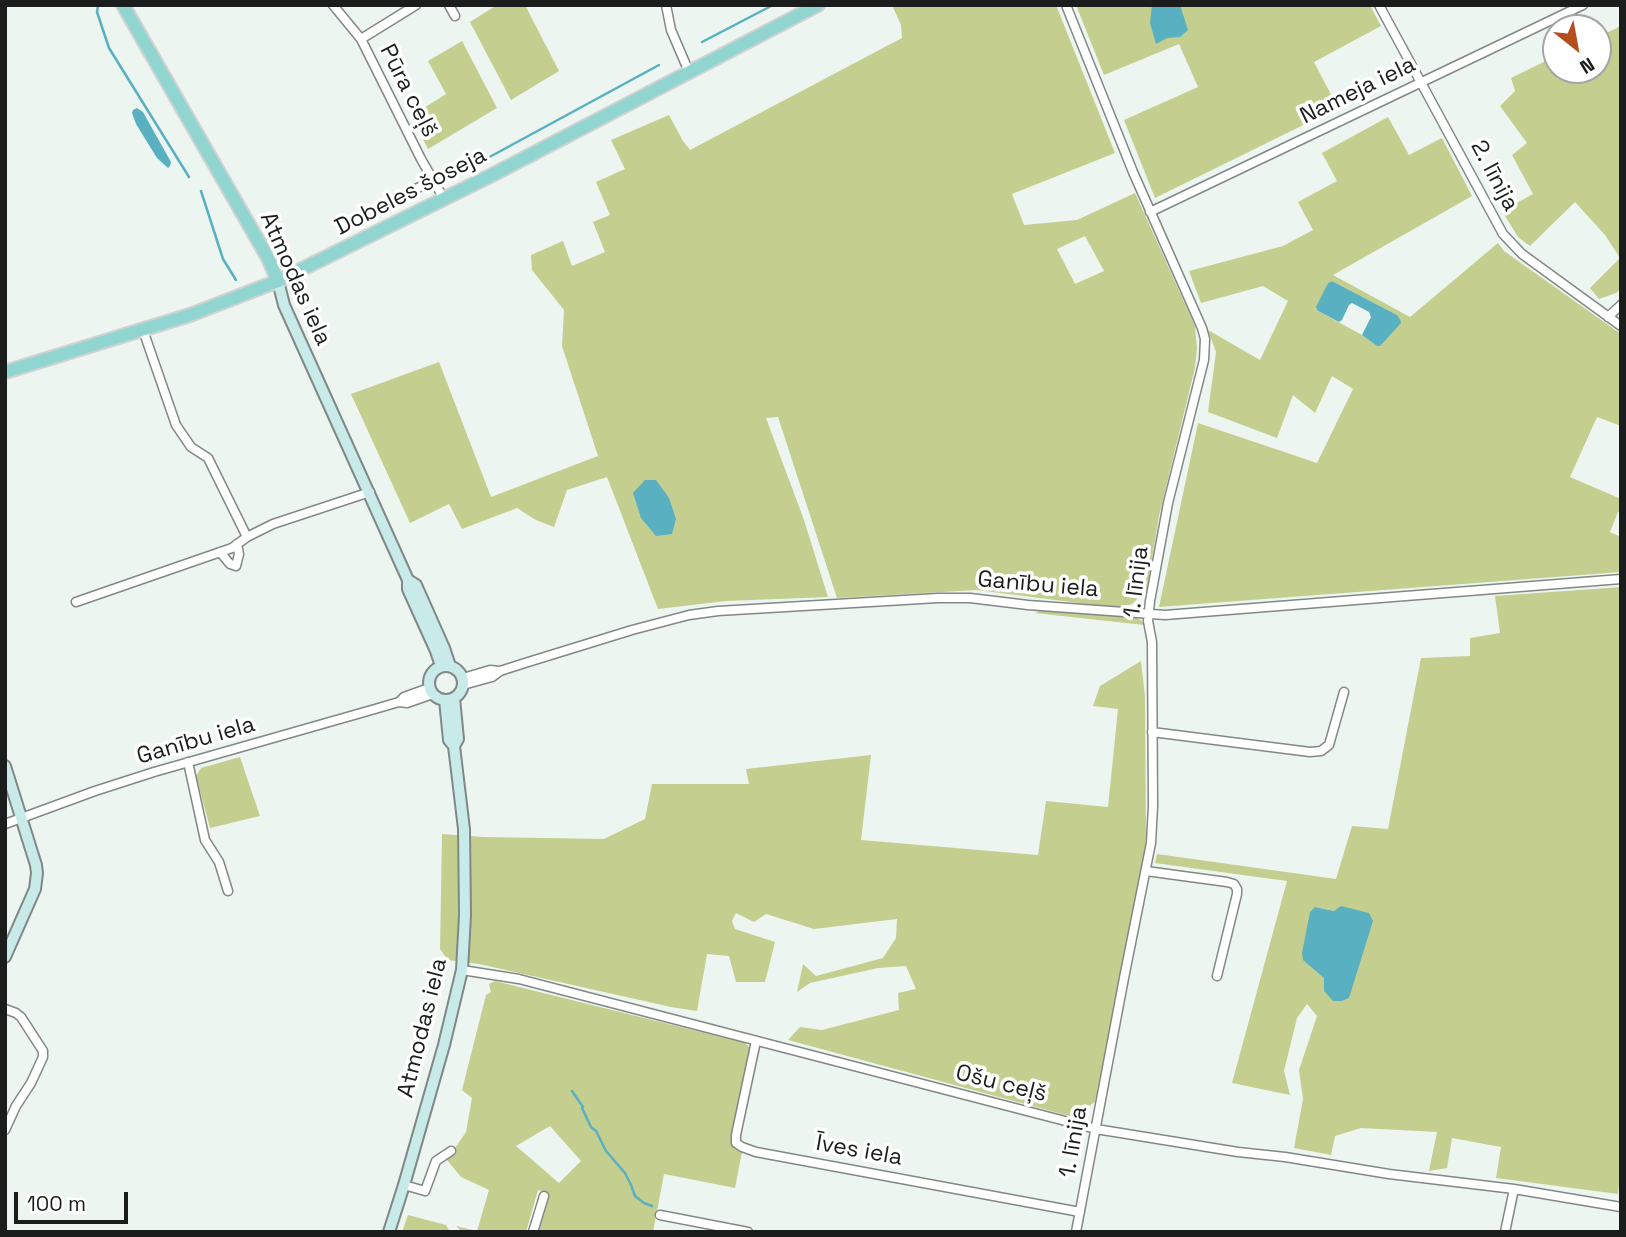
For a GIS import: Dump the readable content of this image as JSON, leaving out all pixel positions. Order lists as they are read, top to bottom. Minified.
{"streets":{"main road":["Dobeles šoseja","Atmodas iela"],"street":["Pūra ceļš","Nameja iela","2. līnija","1. līnija","Ganību iela","Ošu ceļš","Īves iela"]},"crossings":[["Pūra ceļš","Dobeles šoseja"],["Nameja iela","2. līnija"],["Nameja iela","1. līnija"],["Dobeles šoseja","Atmodas iela"],["Atmodas iela","Ganību iela"],["Atmodas iela","Ošu ceļš"],["1. līnija","Ganību iela"],["1. līnija","Ošu ceļš"],["1. līnija","Īves iela"],["Ošu ceļš","Īves iela"]],"scale_bar":"100 m","north":"bottom right"}
